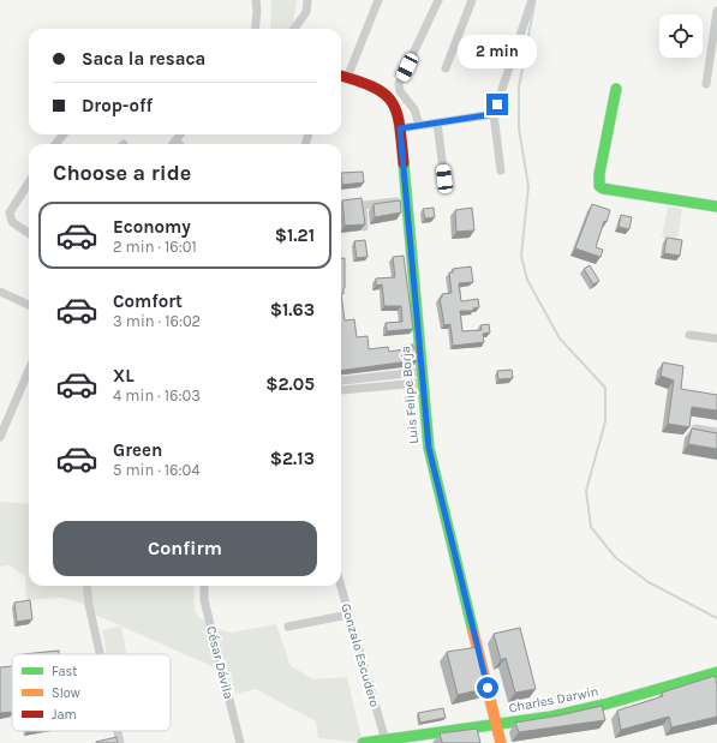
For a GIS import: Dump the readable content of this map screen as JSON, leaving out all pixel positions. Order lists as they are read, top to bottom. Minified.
{"streets":{"street":["Luis Felipe Borja","Gonzalo Escudero","César Dávila","Charles Darwin"]},"crossings":[["Luis Felipe Borja","Charles Darwin"],["Gonzalo Escudero","Charles Darwin"]],"legend":["Fast","Slow","Jam"],"page":{"banner":["Saca la resaca","Drop-off"],"bubble":"2 min","heading":"Choose a ride","list":[{"name":"Economy","note":"2 min · 16:01","value":"$1.21"},{"name":"Comfort","note":"3 min · 16:02","value":"$1.63"},{"name":"XL","note":"4 min · 16:03","value":"$2.05"},{"name":"Green","note":"5 min · 16:04","value":"$2.13"}],"buttons":"Confirm"}}
